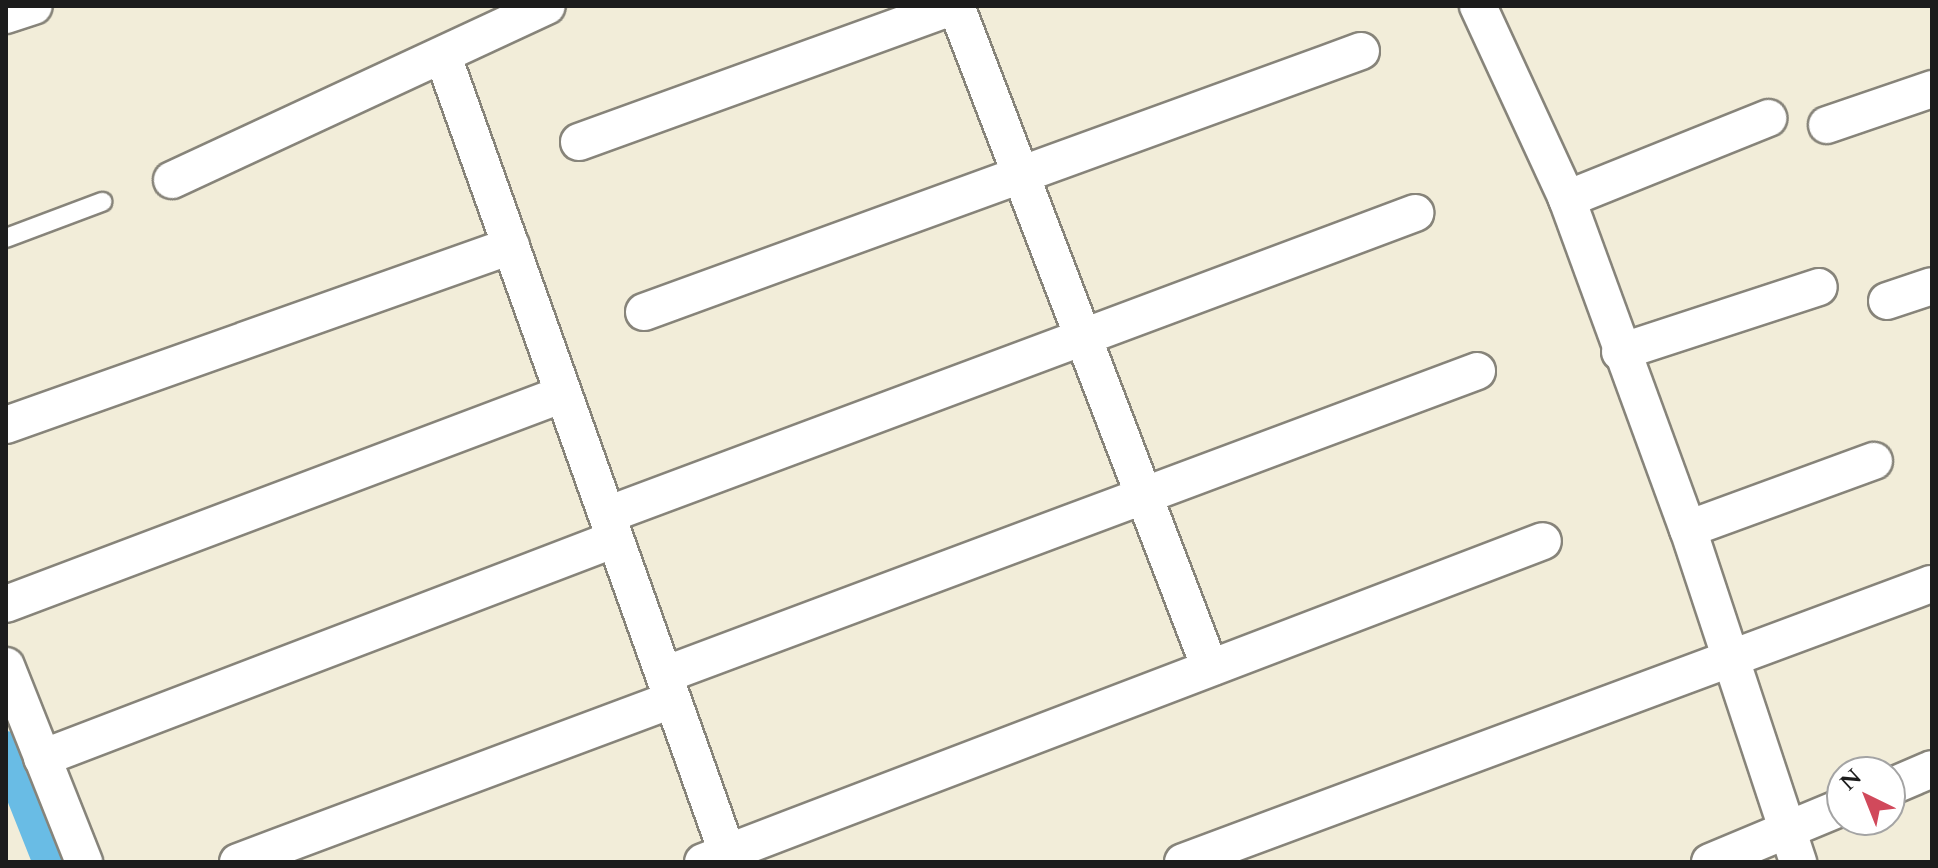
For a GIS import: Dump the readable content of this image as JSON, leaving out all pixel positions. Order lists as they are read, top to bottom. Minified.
{"north":"top left"}
